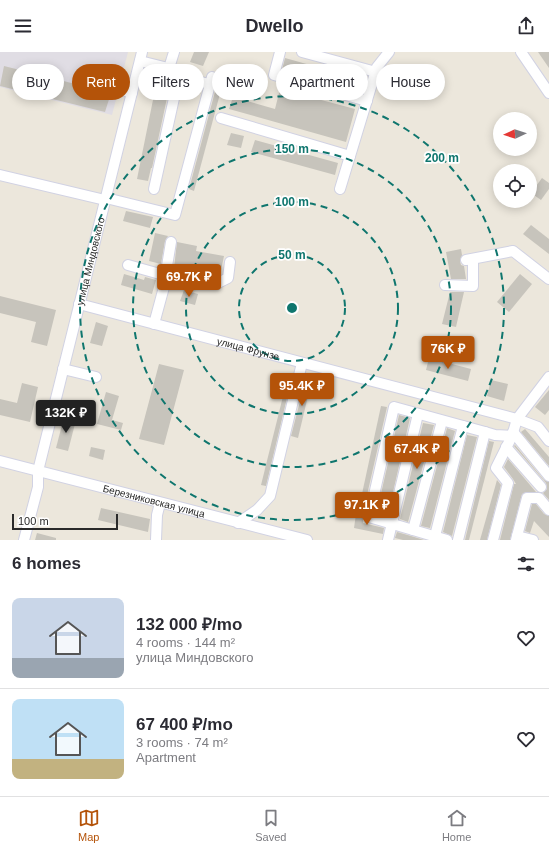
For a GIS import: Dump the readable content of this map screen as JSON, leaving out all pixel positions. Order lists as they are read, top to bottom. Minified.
{"streets":{"street":["улица Миндовского","улица Фрунзе","Березниковская улица"]},"crossings":[["улица Миндовского","улица Фрунзе"],["улица Миндовского","Березниковская улица"]],"scale_bar":"100 m","north":"left","page":{"header":"Dwello","chip":["Buy","Rent","Filters","New","Apartment","House"],"price":["69.7K ₽","76K ₽","95.4K ₽","132K ₽","67.4K ₽","97.1K ₽"],"scale":"100 m","heading":"6 homes","list":[{"name":"132 000 ₽/mo","note":"4 rooms · 144 m² · улица Миндовского"},{"name":"67 400 ₽/mo","note":"3 rooms · 74 m² · Apartment"}],"tabs":["Map","Saved","Home"]},"rings":["150 m","200 m","100 m","50 m"]}
